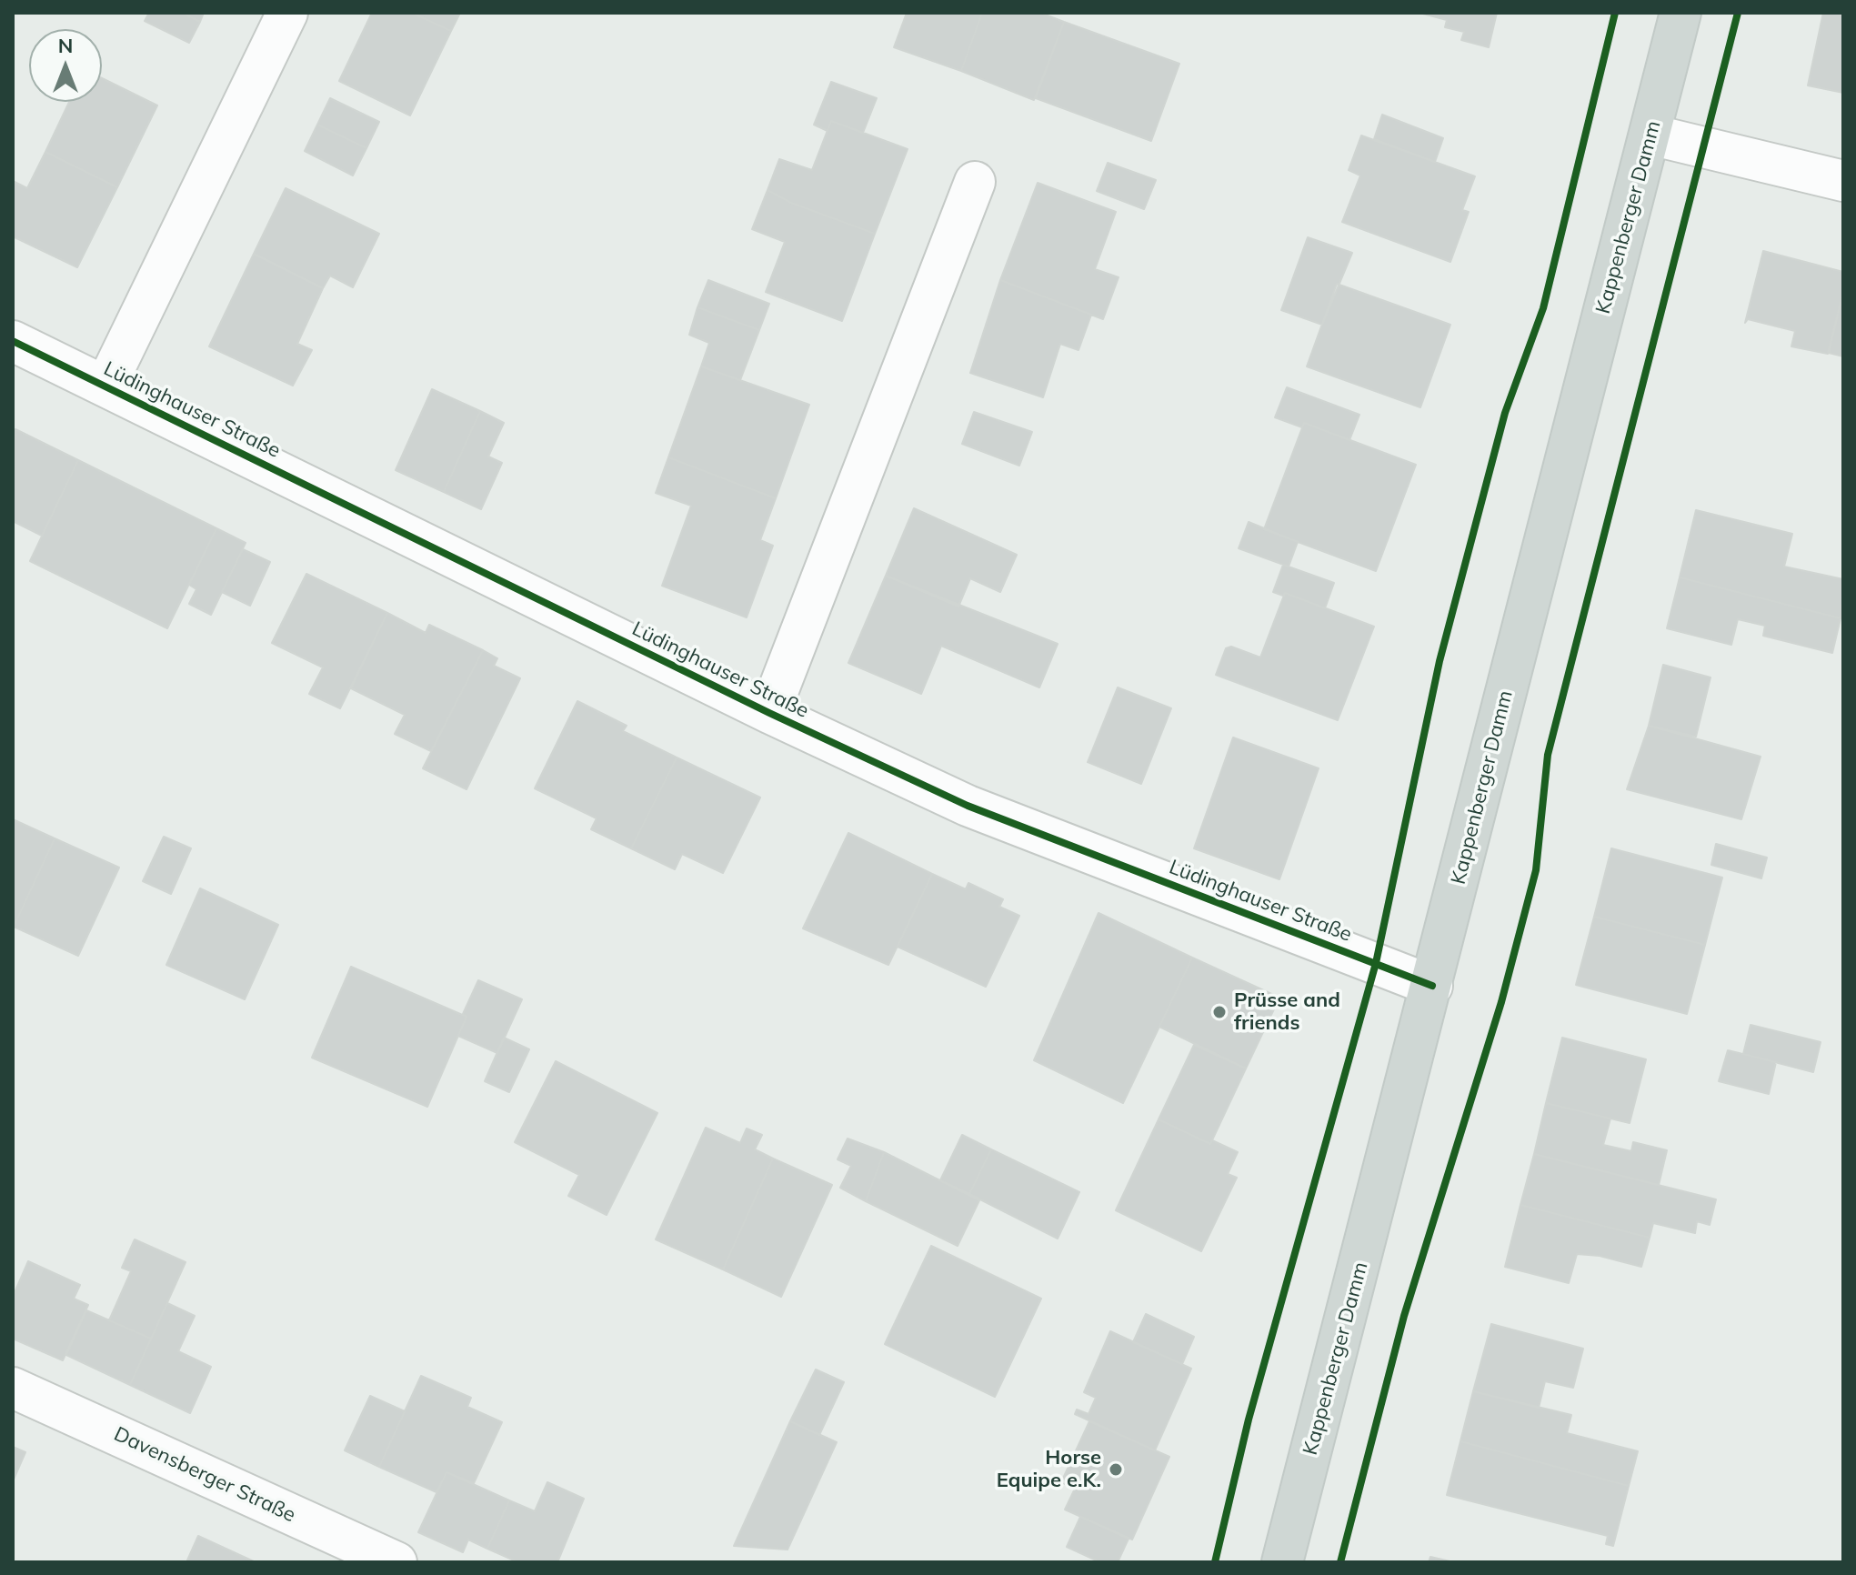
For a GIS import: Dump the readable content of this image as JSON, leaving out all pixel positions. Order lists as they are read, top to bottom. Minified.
{"streets":{"main road":["Kappenberger Damm"],"street":["Lüdinghauser Straße","Davensberger Straße"]},"crossings":[["Kappenberger Damm","Lüdinghauser Straße"]],"places":["Prüsse and friends","Horse Equipe e.K."],"north":"top"}
